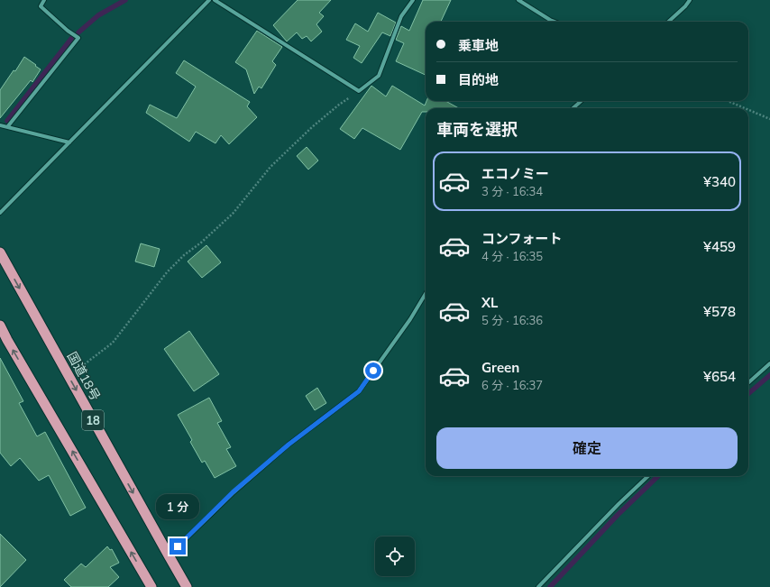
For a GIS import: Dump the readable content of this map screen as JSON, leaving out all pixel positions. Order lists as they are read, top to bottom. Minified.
{"streets":{"highway":["国道18号","18"]},"page":{"banner":["乗車地","目的地"],"heading":"車両を選択","list":[{"name":"エコノミー","note":"3 分 · 16:34","value":"¥340"},{"name":"コンフォート","note":"4 分 · 16:35","value":"¥459"},{"name":"XL","note":"5 分 · 16:36","value":"¥578"},{"name":"Green","note":"6 分 · 16:37","value":"¥654"}],"buttons":"確定","bubble":"1 分"}}
